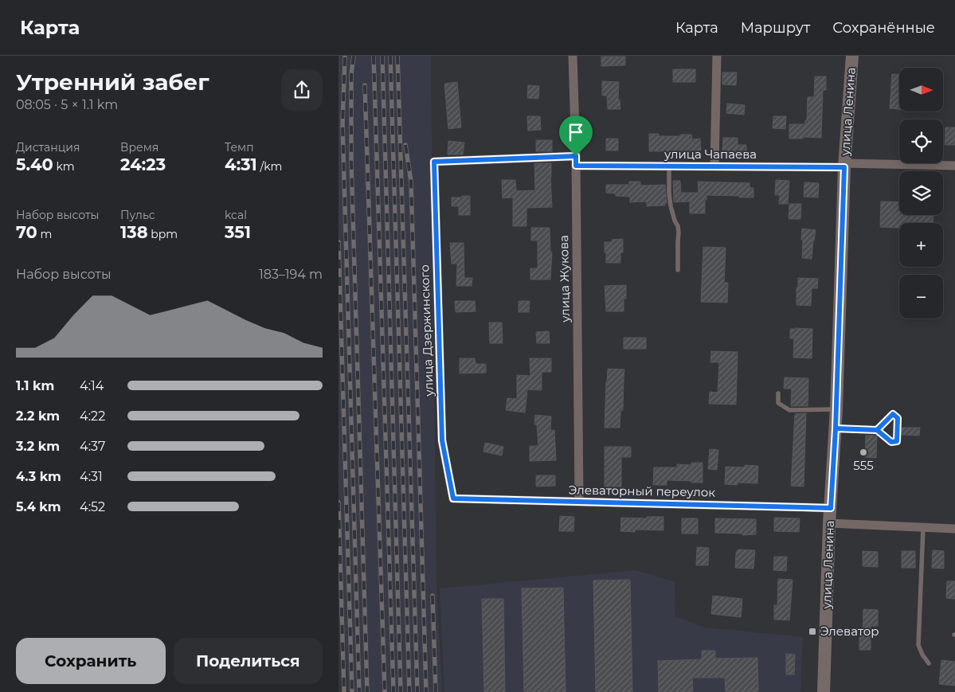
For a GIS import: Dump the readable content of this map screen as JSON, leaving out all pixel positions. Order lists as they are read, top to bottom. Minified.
{"streets":{"main road":["улица Ленина"],"street":["улица Чапаева","улица Жукова","улица Дзержинского","Элеваторный переулок"]},"crossings":[["улица Ленина","улица Чапаева"],["улица Ленина","Элеваторный переулок"],["улица Чапаева","улица Жукова"],["улица Чапаева","улица Дзержинского"],["улица Жукова","Элеваторный переулок"],["улица Дзержинского","Элеваторный переулок"]],"places":{"other":["555"],"transit":["Элеватор"]},"north":"right","page":{"header":"Карта","nav":["Карта","Маршрут","Сохранённые"],"heading":["Утренний забег","08:05 · 5 × 1.1 km"],"map_buttons":["+","−"],"stats":[["Дистанция","5.40 km"],["Время","24:23"],["Темп","4:31 /km"],["Набор высоты","70 m"],["Пульс","138 bpm"],["kcal","351"]],"chart":["Набор высоты","183–194 m"],"list":[{"name":"1.1 km","note":"4:14"},{"name":"2.2 km","note":"4:22"},{"name":"3.2 km","note":"4:37"},{"name":"4.3 km","note":"4:31"},{"name":"5.4 km","note":"4:52"}],"buttons":["Сохранить","Поделиться"]}}
